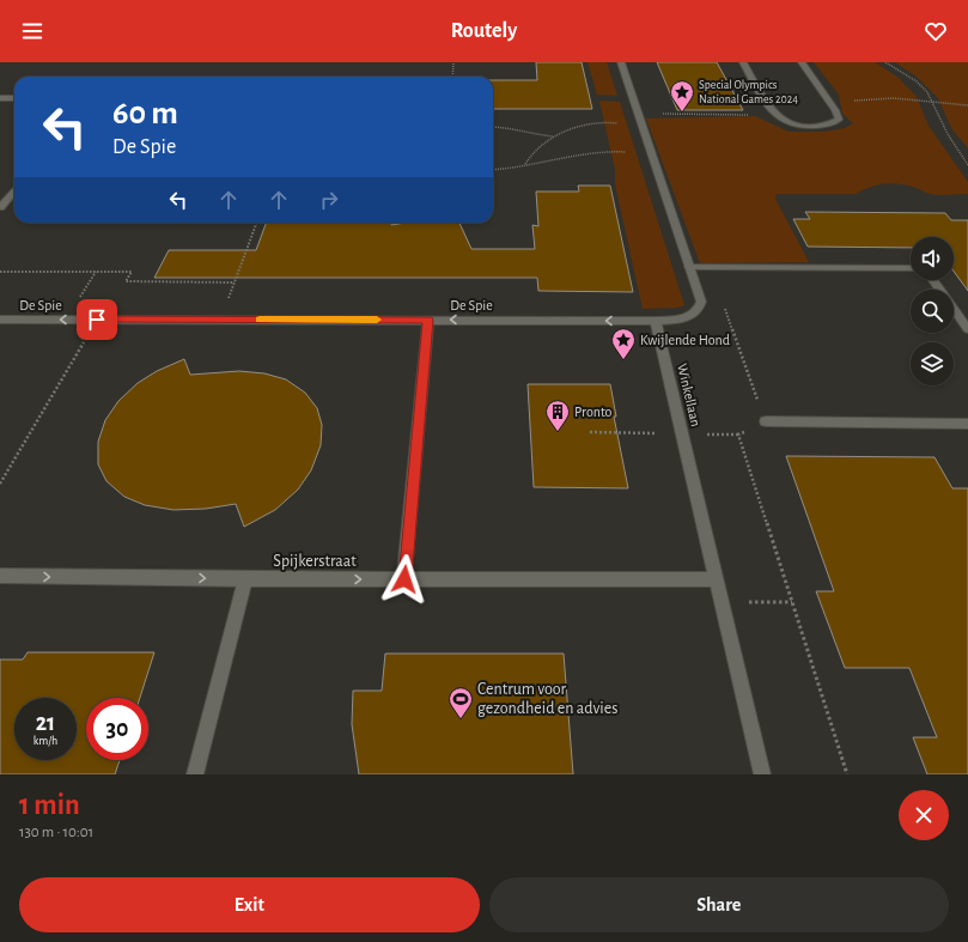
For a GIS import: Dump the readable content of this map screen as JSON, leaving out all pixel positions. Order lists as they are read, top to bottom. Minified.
{"streets":{"street":["De Spie","Winkellaan","Spijkerstraat"]},"crossings":[["De Spie","Winkellaan"],["Winkellaan","Spijkerstraat"]],"one_way":["De Spie","Spijkerstraat"],"places":{"place":["Special Olympics National Games 2024","Kwijlende Hond"],"building":["Pronto"],"sports":["Centrum voor gezondheid en advies"]},"page":{"header":"Routely","turn":["60 m","De Spie"],"speed":"21 km/h","limit":"30","heading":["1 min","130 m · 10:01"],"buttons":["Exit","Share"]}}
